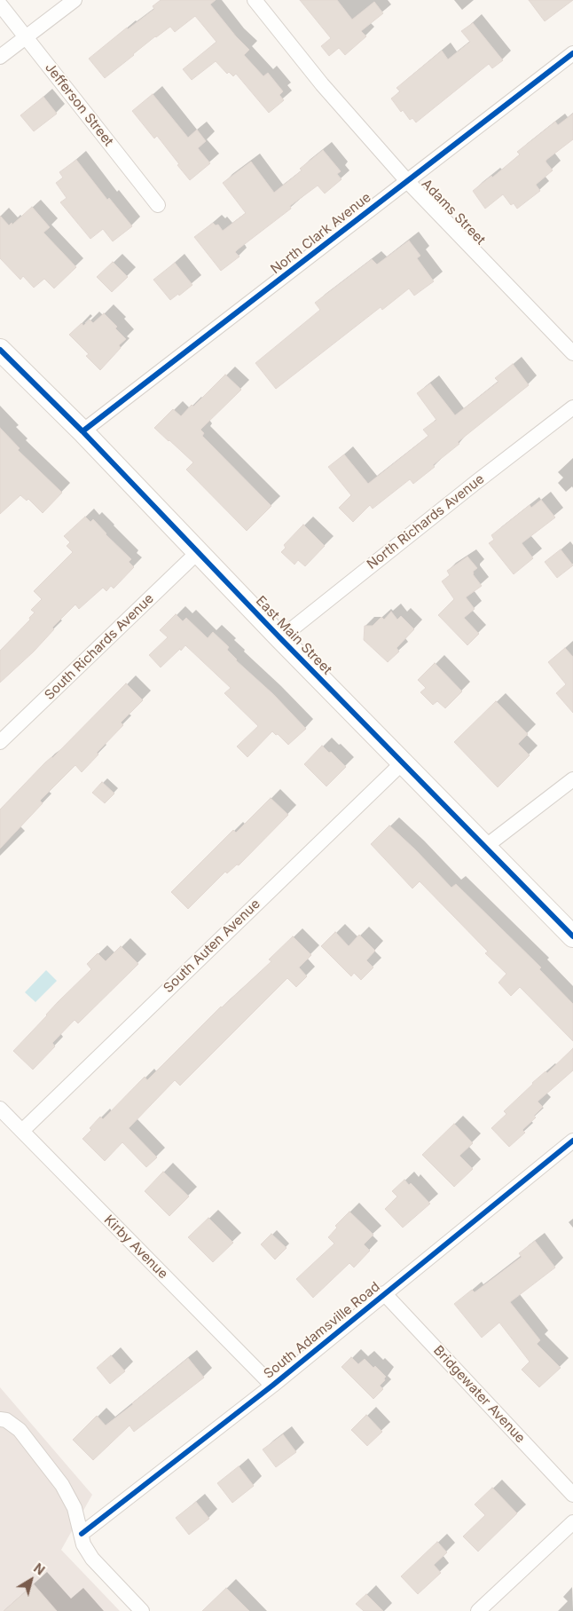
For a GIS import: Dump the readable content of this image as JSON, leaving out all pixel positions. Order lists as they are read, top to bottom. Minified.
{"streets":{"street":["Jefferson Street","Adams Street","North Clark Avenue","North Richards Avenue","East Main Street","South Richards Avenue","South Auten Avenue","Kirby Avenue","South Adamsville Road","Bridgewater Avenue"]},"crossings":[["Adams Street","North Clark Avenue"],["North Clark Avenue","East Main Street"],["North Richards Avenue","East Main Street"],["East Main Street","South Richards Avenue"],["East Main Street","South Auten Avenue"],["South Auten Avenue","Kirby Avenue"],["Kirby Avenue","South Adamsville Road"],["South Adamsville Road","Bridgewater Avenue"]],"north":"top right"}
